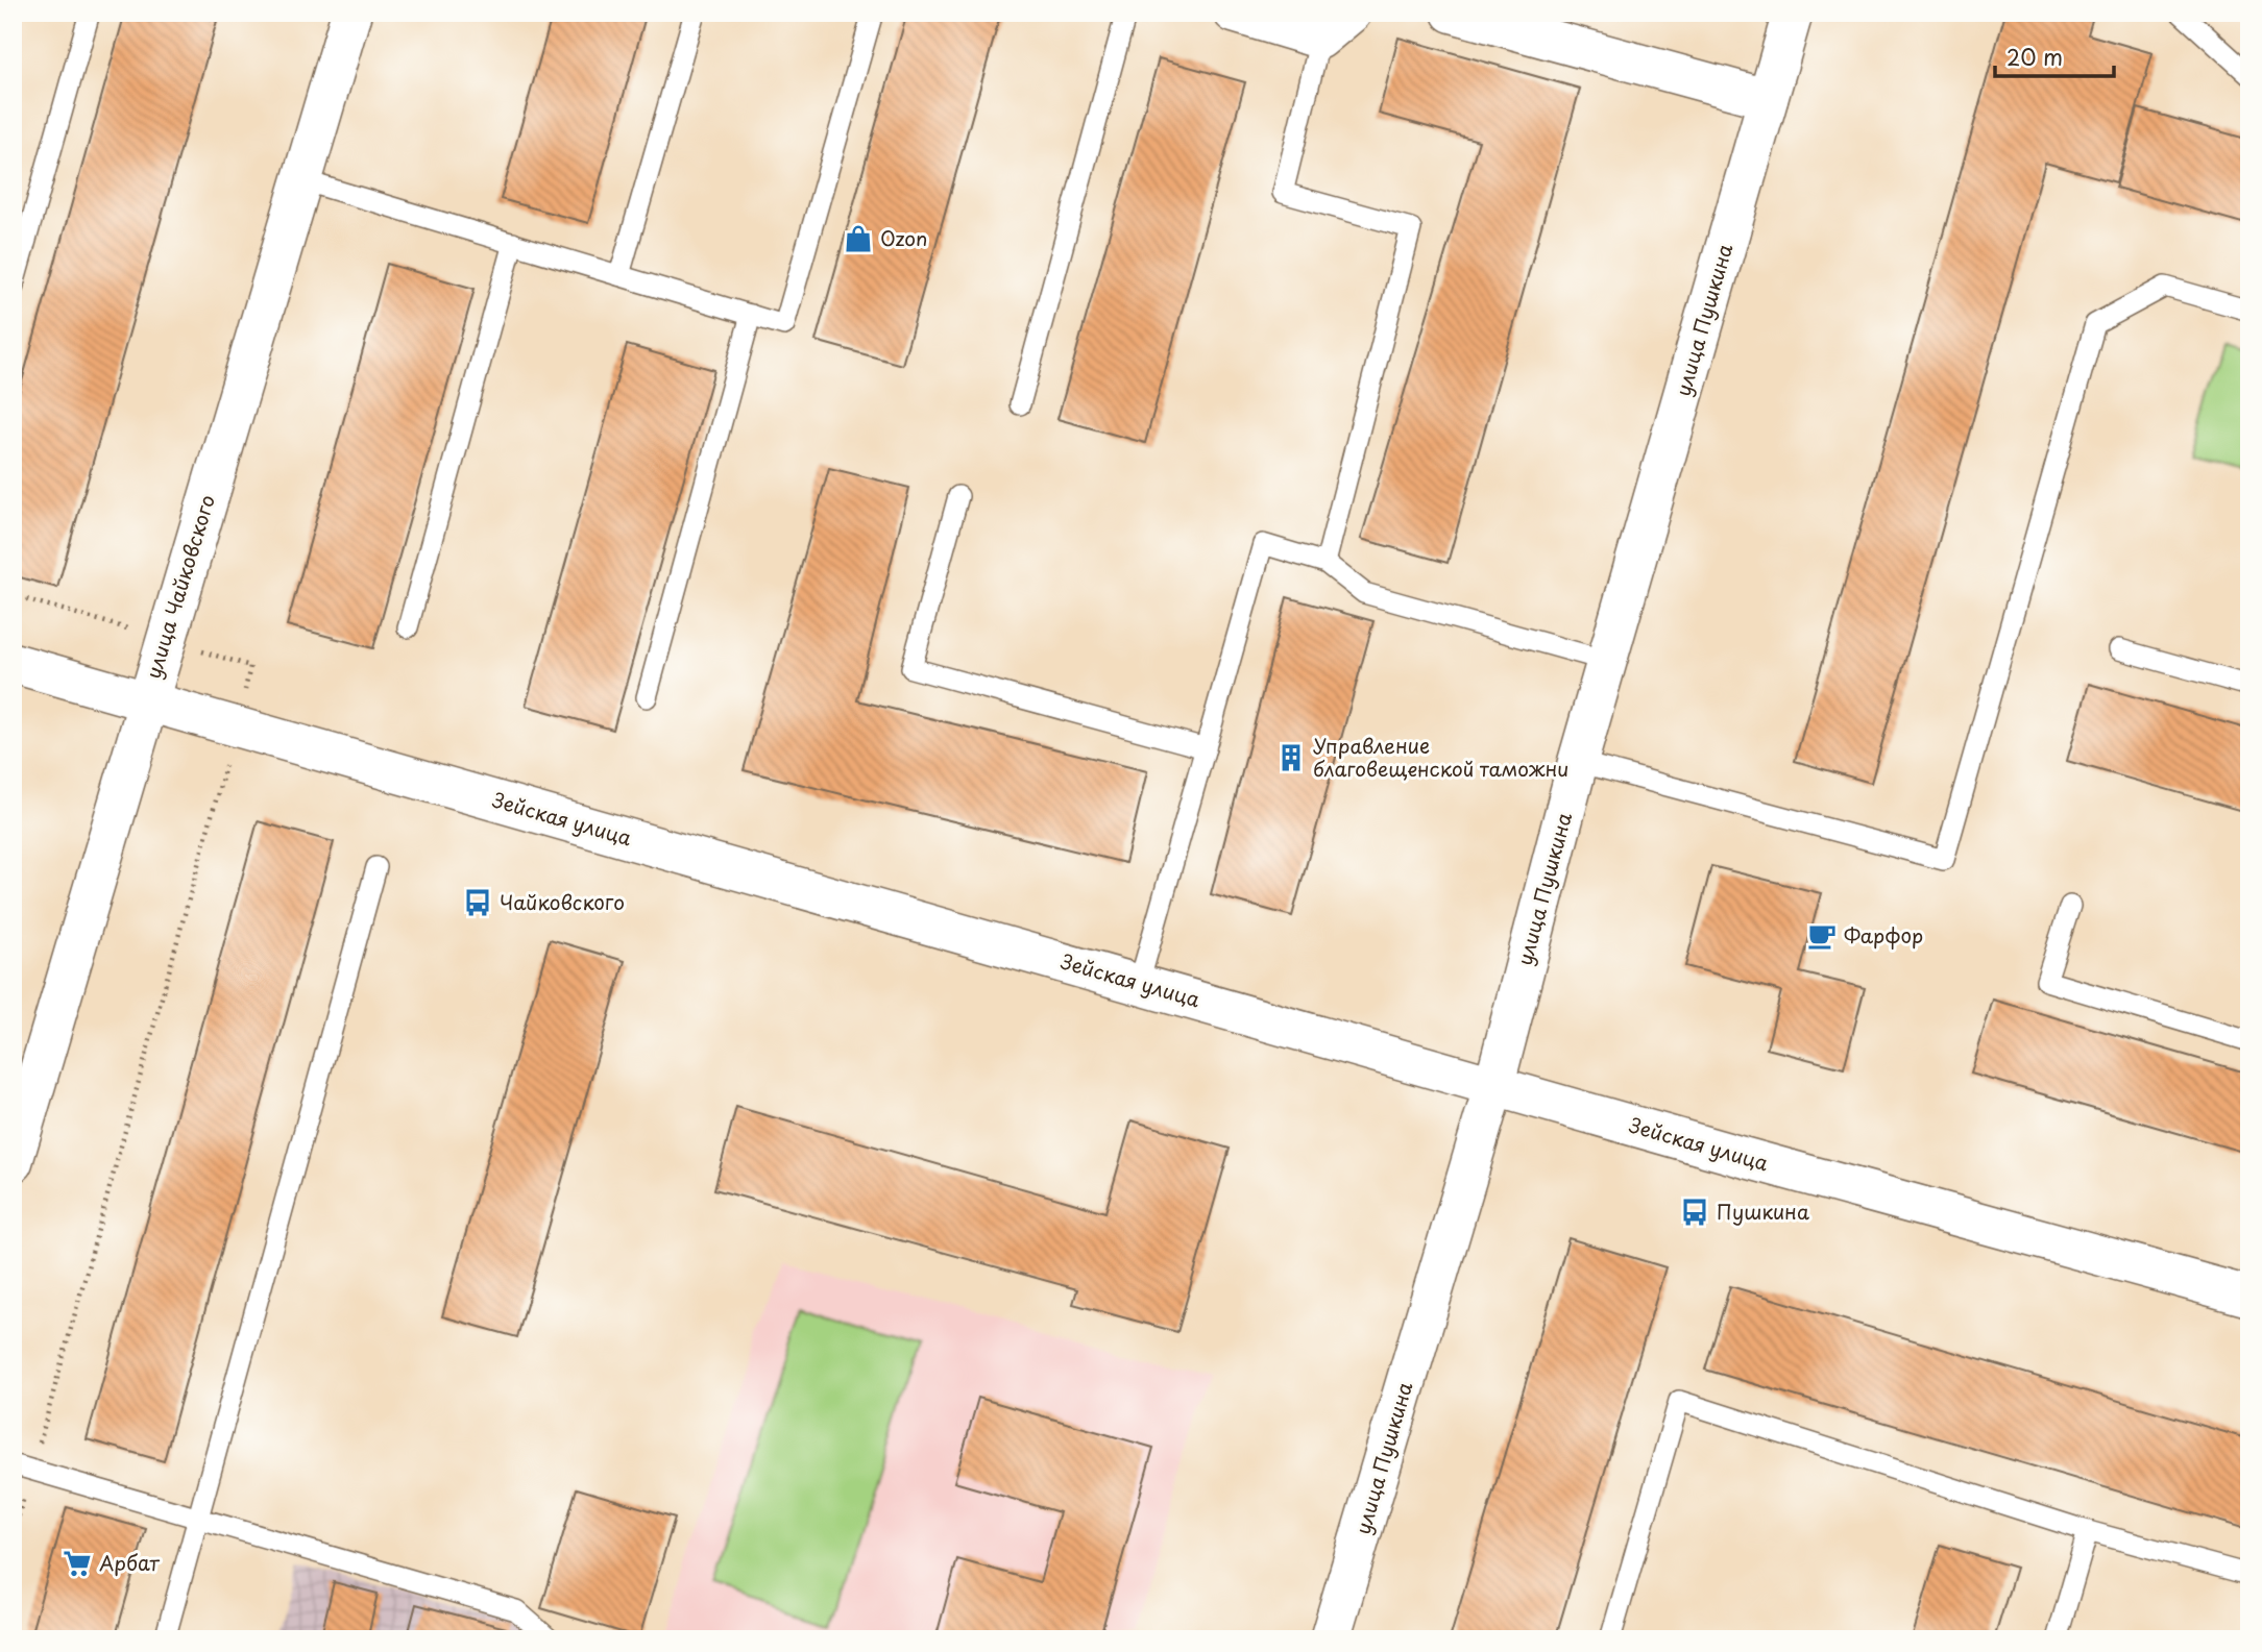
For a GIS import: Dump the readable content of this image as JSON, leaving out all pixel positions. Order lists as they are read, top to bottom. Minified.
{"streets":{"street":["улица Пушкина","улица Чайковского","Зейская улица"]},"crossings":[["улица Пушкина","Зейская улица"],["улица Чайковского","Зейская улица"]],"places":{"shop":["Ozon"],"building":["Управление благовещенской таможни"],"bus stop":["Чайковского","Пушкина"],"cafe":["Фарфор"],"supermarket":["Арбат"]},"scale_bar":"20 m"}
